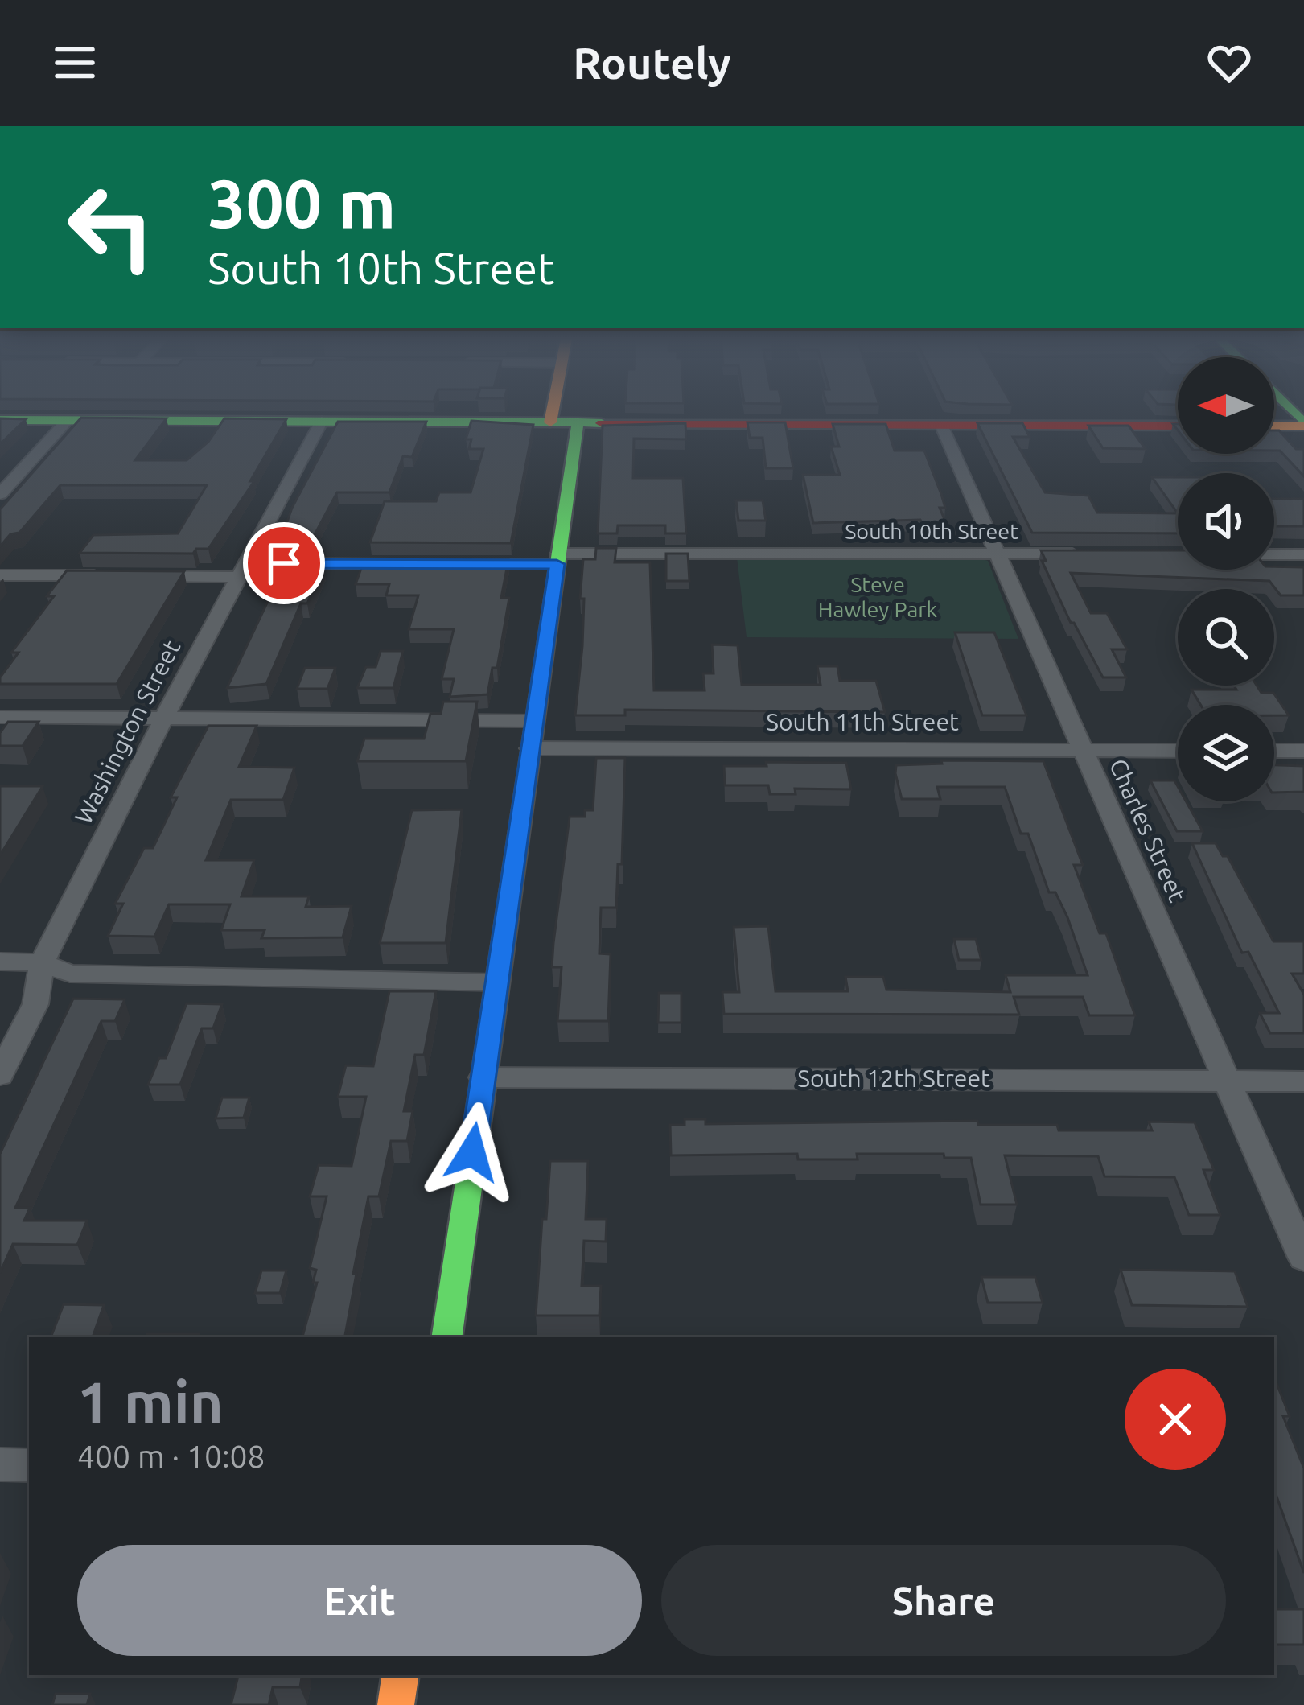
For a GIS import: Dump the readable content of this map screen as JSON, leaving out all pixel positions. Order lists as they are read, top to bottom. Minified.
{"streets":{"street":["South 10th Street","South 11th Street","Washington Street","Charles Street","South 12th Street"]},"crossings":[["South 10th Street","Charles Street"],["South 11th Street","Charles Street"],["Charles Street","South 12th Street"]],"parks":["Steve Hawley Park"],"north":"left","page":{"header":"Routely","turn":["300 m","South 10th Street"],"heading":["1 min","400 m · 10:08"],"buttons":["Exit","Share"]}}
